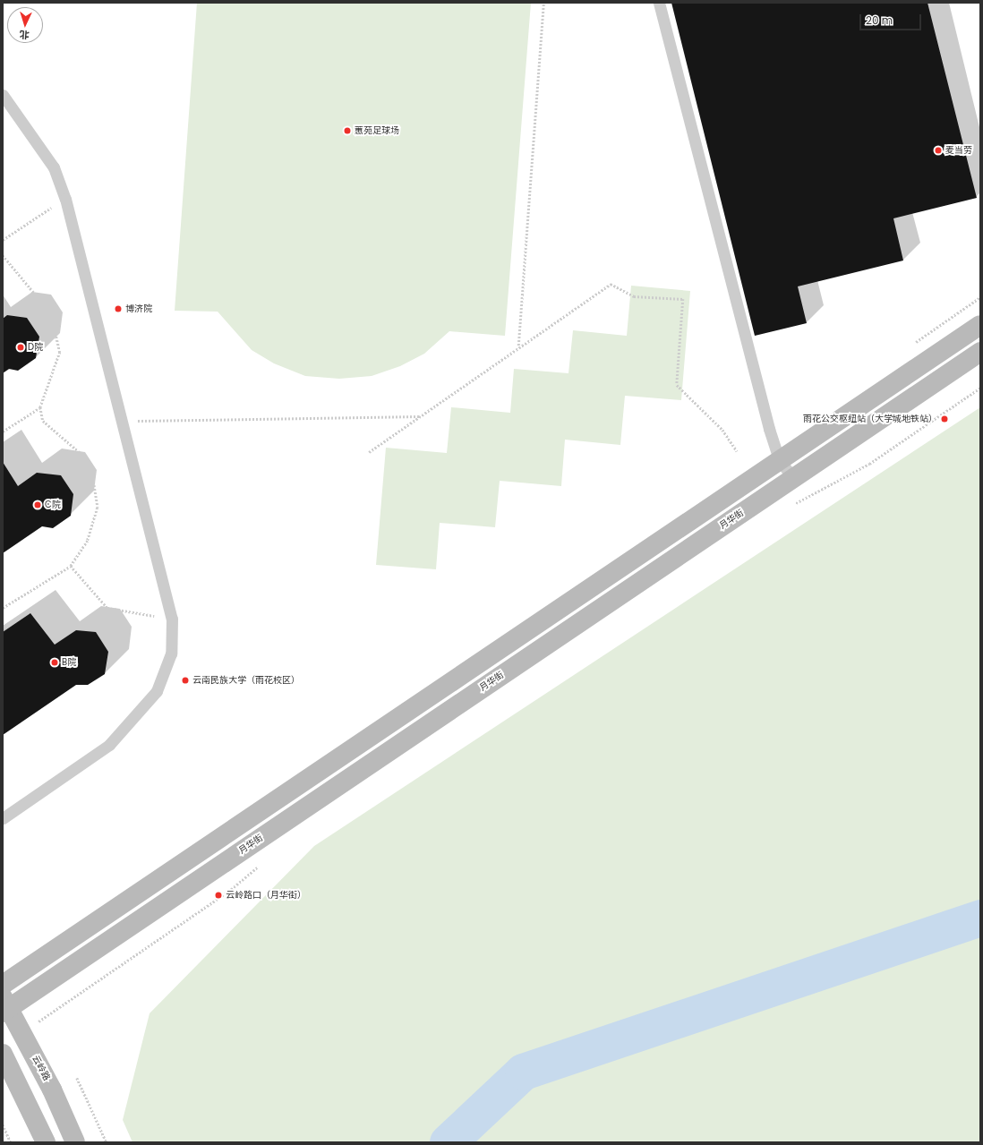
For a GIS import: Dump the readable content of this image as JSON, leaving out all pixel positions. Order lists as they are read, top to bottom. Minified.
{"streets":{"street":["月华街","云岭路"]},"crossings":[["月华街","云岭路"]],"places":["蕙苑足球场","麦当劳","博济院","D院","雨花公交枢纽站（大学城地铁站）","C院","B院","云南民族大学（雨花校区）","云岭路口（月华街）"],"scale_bar":"20 m","north":"bottom"}
